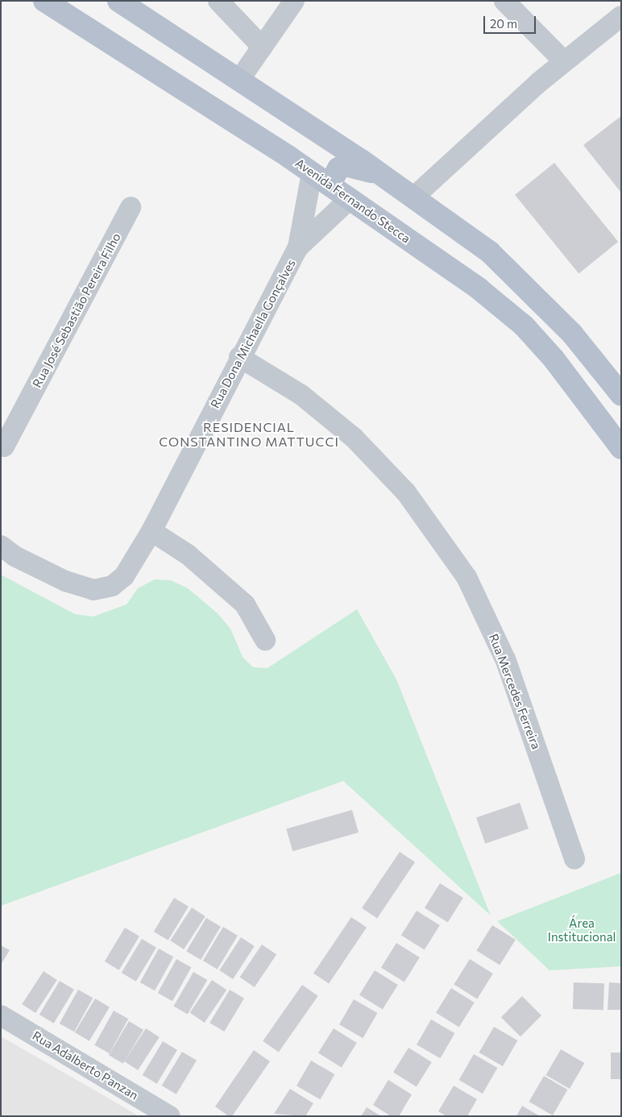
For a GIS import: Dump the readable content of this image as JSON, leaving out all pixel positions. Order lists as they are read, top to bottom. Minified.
{"streets":{"main road":["Avenida Fernando Stecca"],"street":["Rua José Sebastião Pereira Filho","Rua Dona Michaella Gonçalves","Rua Mercedes Ferreira","Rua Adalberto Panzan"]},"crossings":[["Avenida Fernando Stecca","Rua Dona Michaella Gonçalves"],["Rua Dona Michaella Gonçalves","Rua Mercedes Ferreira"]],"districts":["RESIDENCIAL CONSTANTINO MATTUCCI"],"parks":["Área Institucional"],"scale_bar":"20 m"}
